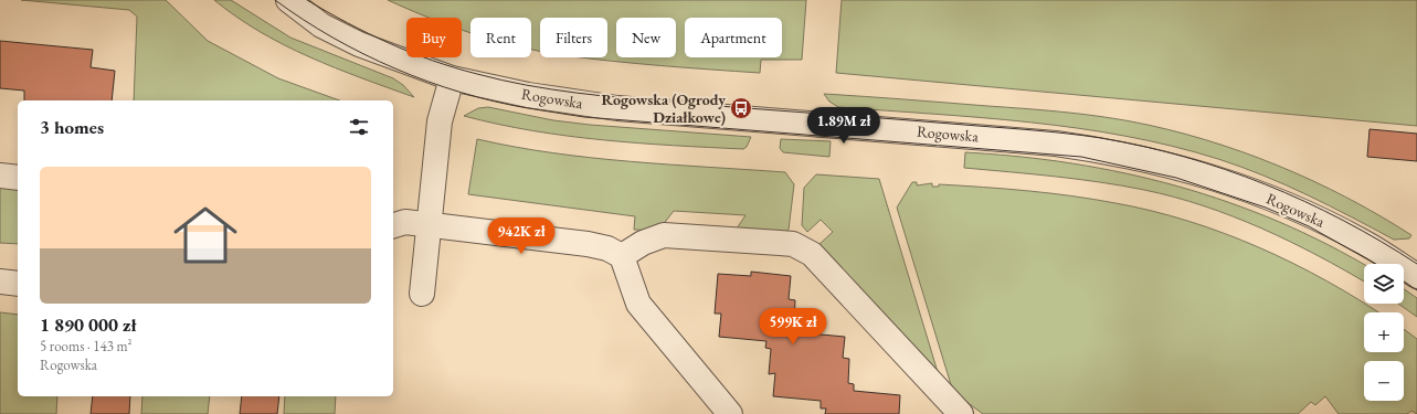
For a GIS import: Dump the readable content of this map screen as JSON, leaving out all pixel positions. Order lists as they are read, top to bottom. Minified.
{"streets":{"street":["Rogowska"]},"places":{"bus stop":["Rogowska (Ogrody Działkowe)"]},"page":{"chip":["Buy","Rent","Filters","New","Apartment"],"heading":"3 homes","price":["1.89M zł","942K zł","599K zł"],"list":[{"name":"1 890 000 zł","note":"5 rooms · 143 m² · Rogowska"}],"map_buttons":["+","−"]}}
